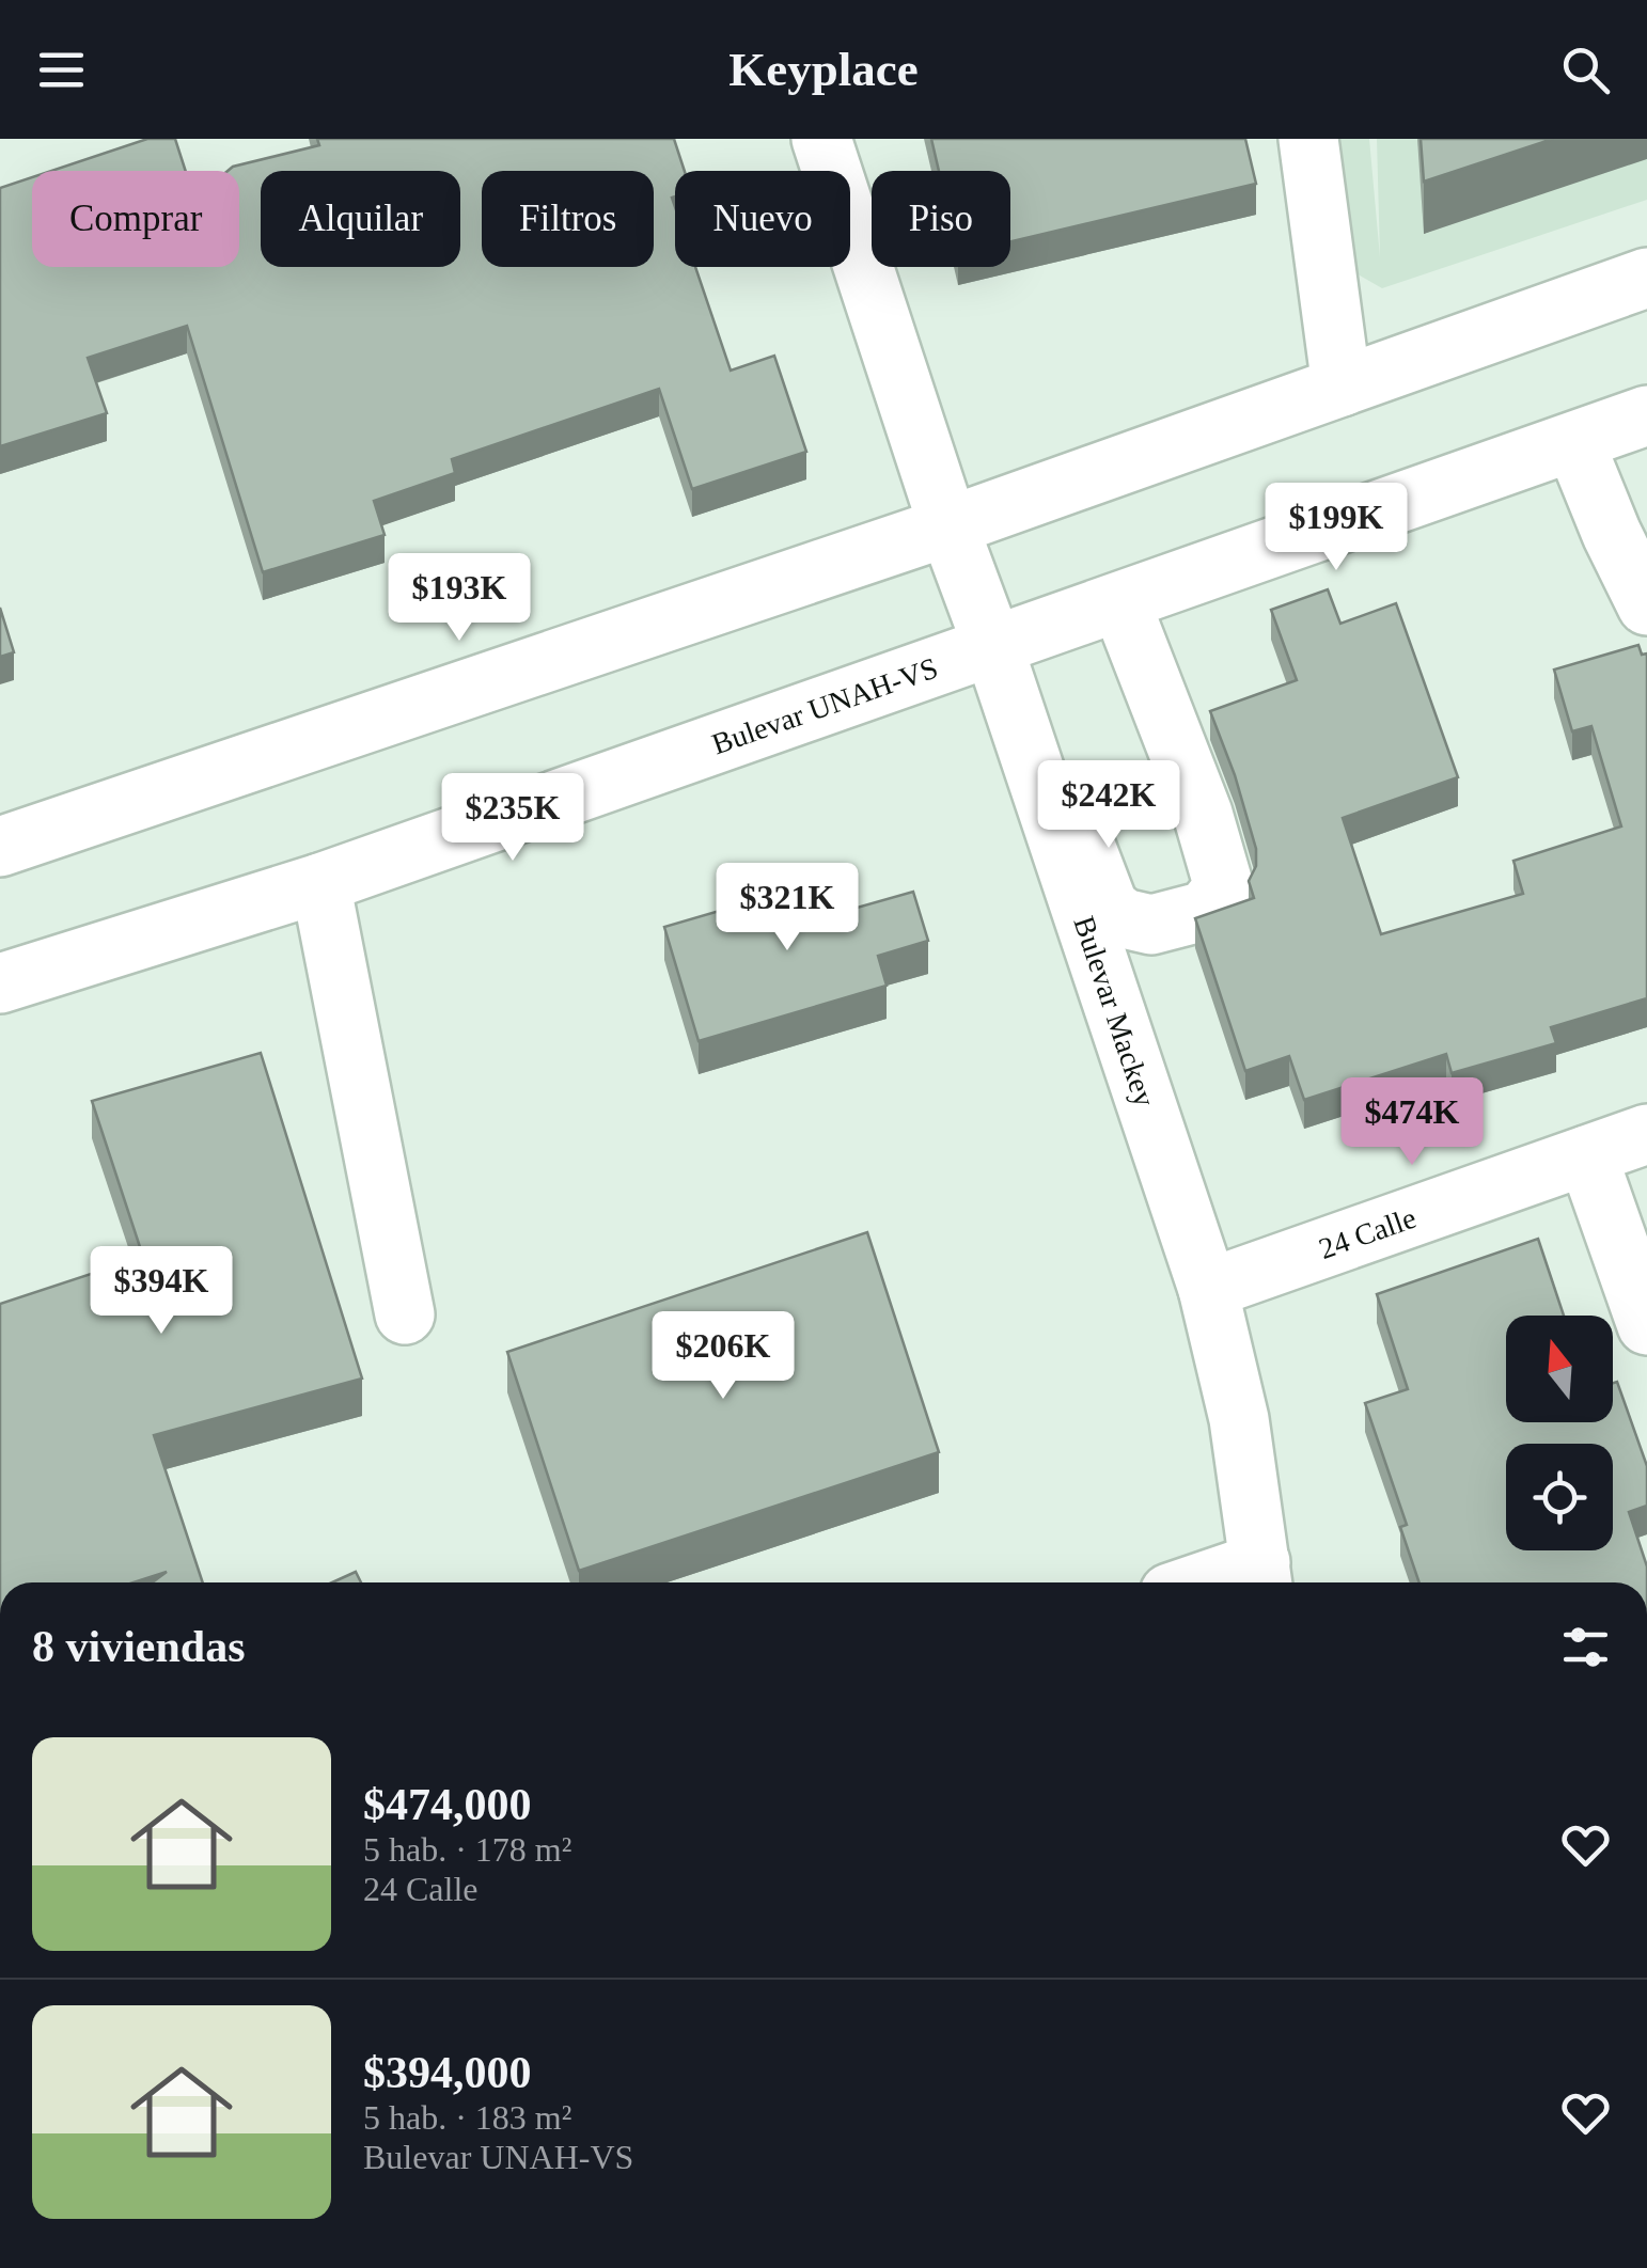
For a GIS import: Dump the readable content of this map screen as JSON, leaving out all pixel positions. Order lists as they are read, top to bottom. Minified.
{"streets":{"main road":["Bulevar UNAH-VS","Bulevar Mackey","24 Calle"]},"crossings":[["Bulevar UNAH-VS","Bulevar Mackey"],["Bulevar Mackey","24 Calle"]],"north":"top","page":{"header":"Keyplace","chip":["Comprar","Alquilar","Filtros","Nuevo","Piso"],"price":["$199K","$193K","$242K","$235K","$321K","$474K","$394K","$206K"],"heading":"8 viviendas","list":[{"name":"$474,000","note":"5 hab. · 178 m² · 24 Calle"},{"name":"$394,000","note":"5 hab. · 183 m² · Bulevar UNAH-VS"}]}}
